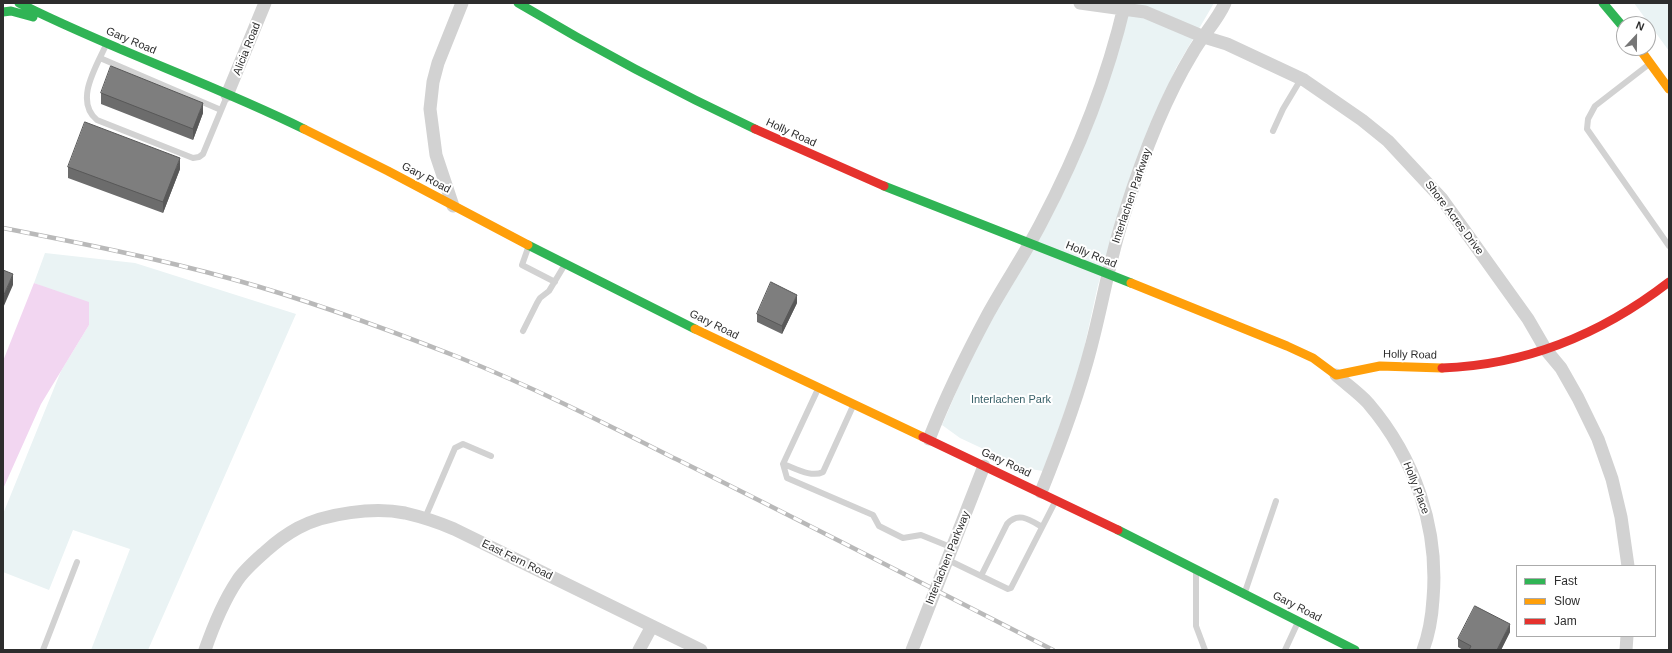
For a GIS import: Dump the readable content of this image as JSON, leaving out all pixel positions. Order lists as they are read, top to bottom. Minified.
{"streets":{"main road":["Gary Road","Holly Road"],"street":["Alicia Road","Interlachen Parkway","Shore Acres Drive","Holly Place","East Fern Road"]},"crossings":[["Gary Road","Alicia Road"],["Gary Road","Interlachen Parkway"],["Holly Road","Interlachen Parkway"],["Holly Road","Shore Acres Drive"],["Holly Road","Holly Place"],["Interlachen Parkway","Shore Acres Drive"]],"parks":["Interlachen Park"],"legend":["Fast","Slow","Jam"],"north":"top"}
